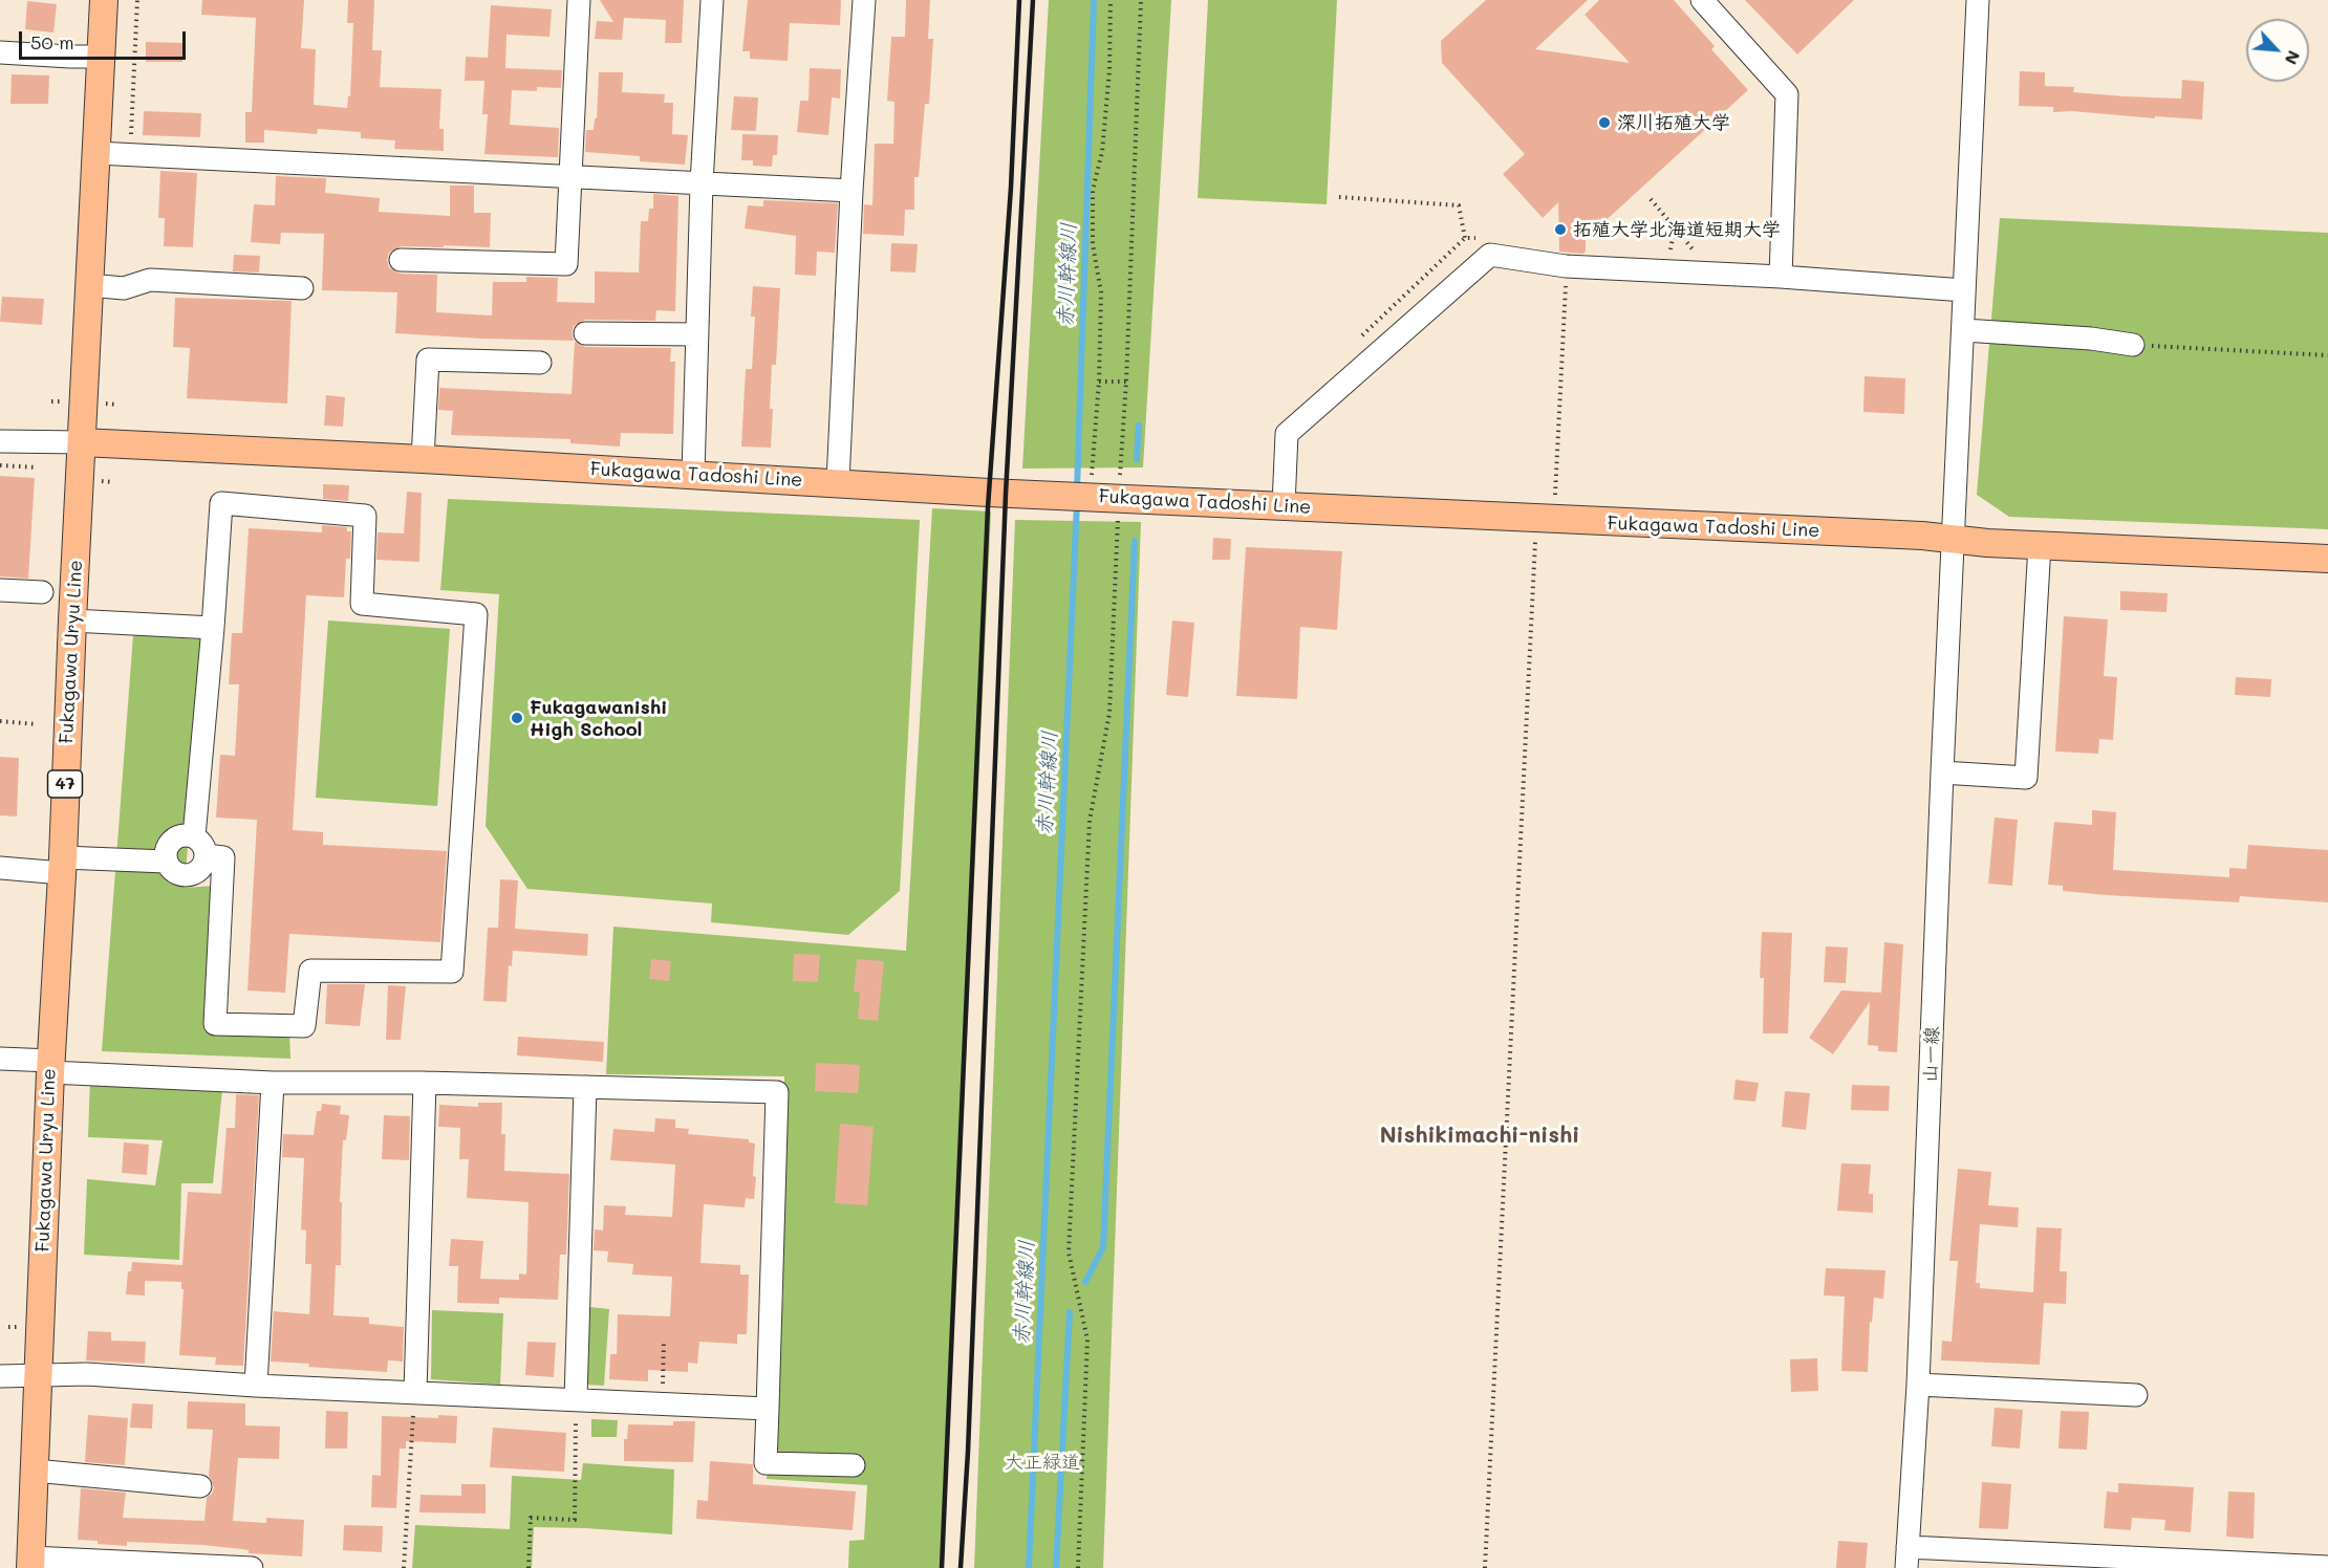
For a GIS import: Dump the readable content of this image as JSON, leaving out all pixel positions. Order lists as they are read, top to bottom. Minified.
{"streets":{"main road":["Fukagawa Tadoshi Line","Fukagawa Uryu Line","47"],"street":["山一線"]},"crossings":[["Fukagawa Tadoshi Line","Fukagawa Uryu Line"],["Fukagawa Tadoshi Line","山一線"]],"districts":["Nishikimachi-nishi"],"water":["赤川幹線川"],"parks":["大正緑道"],"places":["深川拓殖大学","拓殖大学北海道短期大学","Fukagawanishi High School"],"scale_bar":"50 m","north":"bottom right"}
